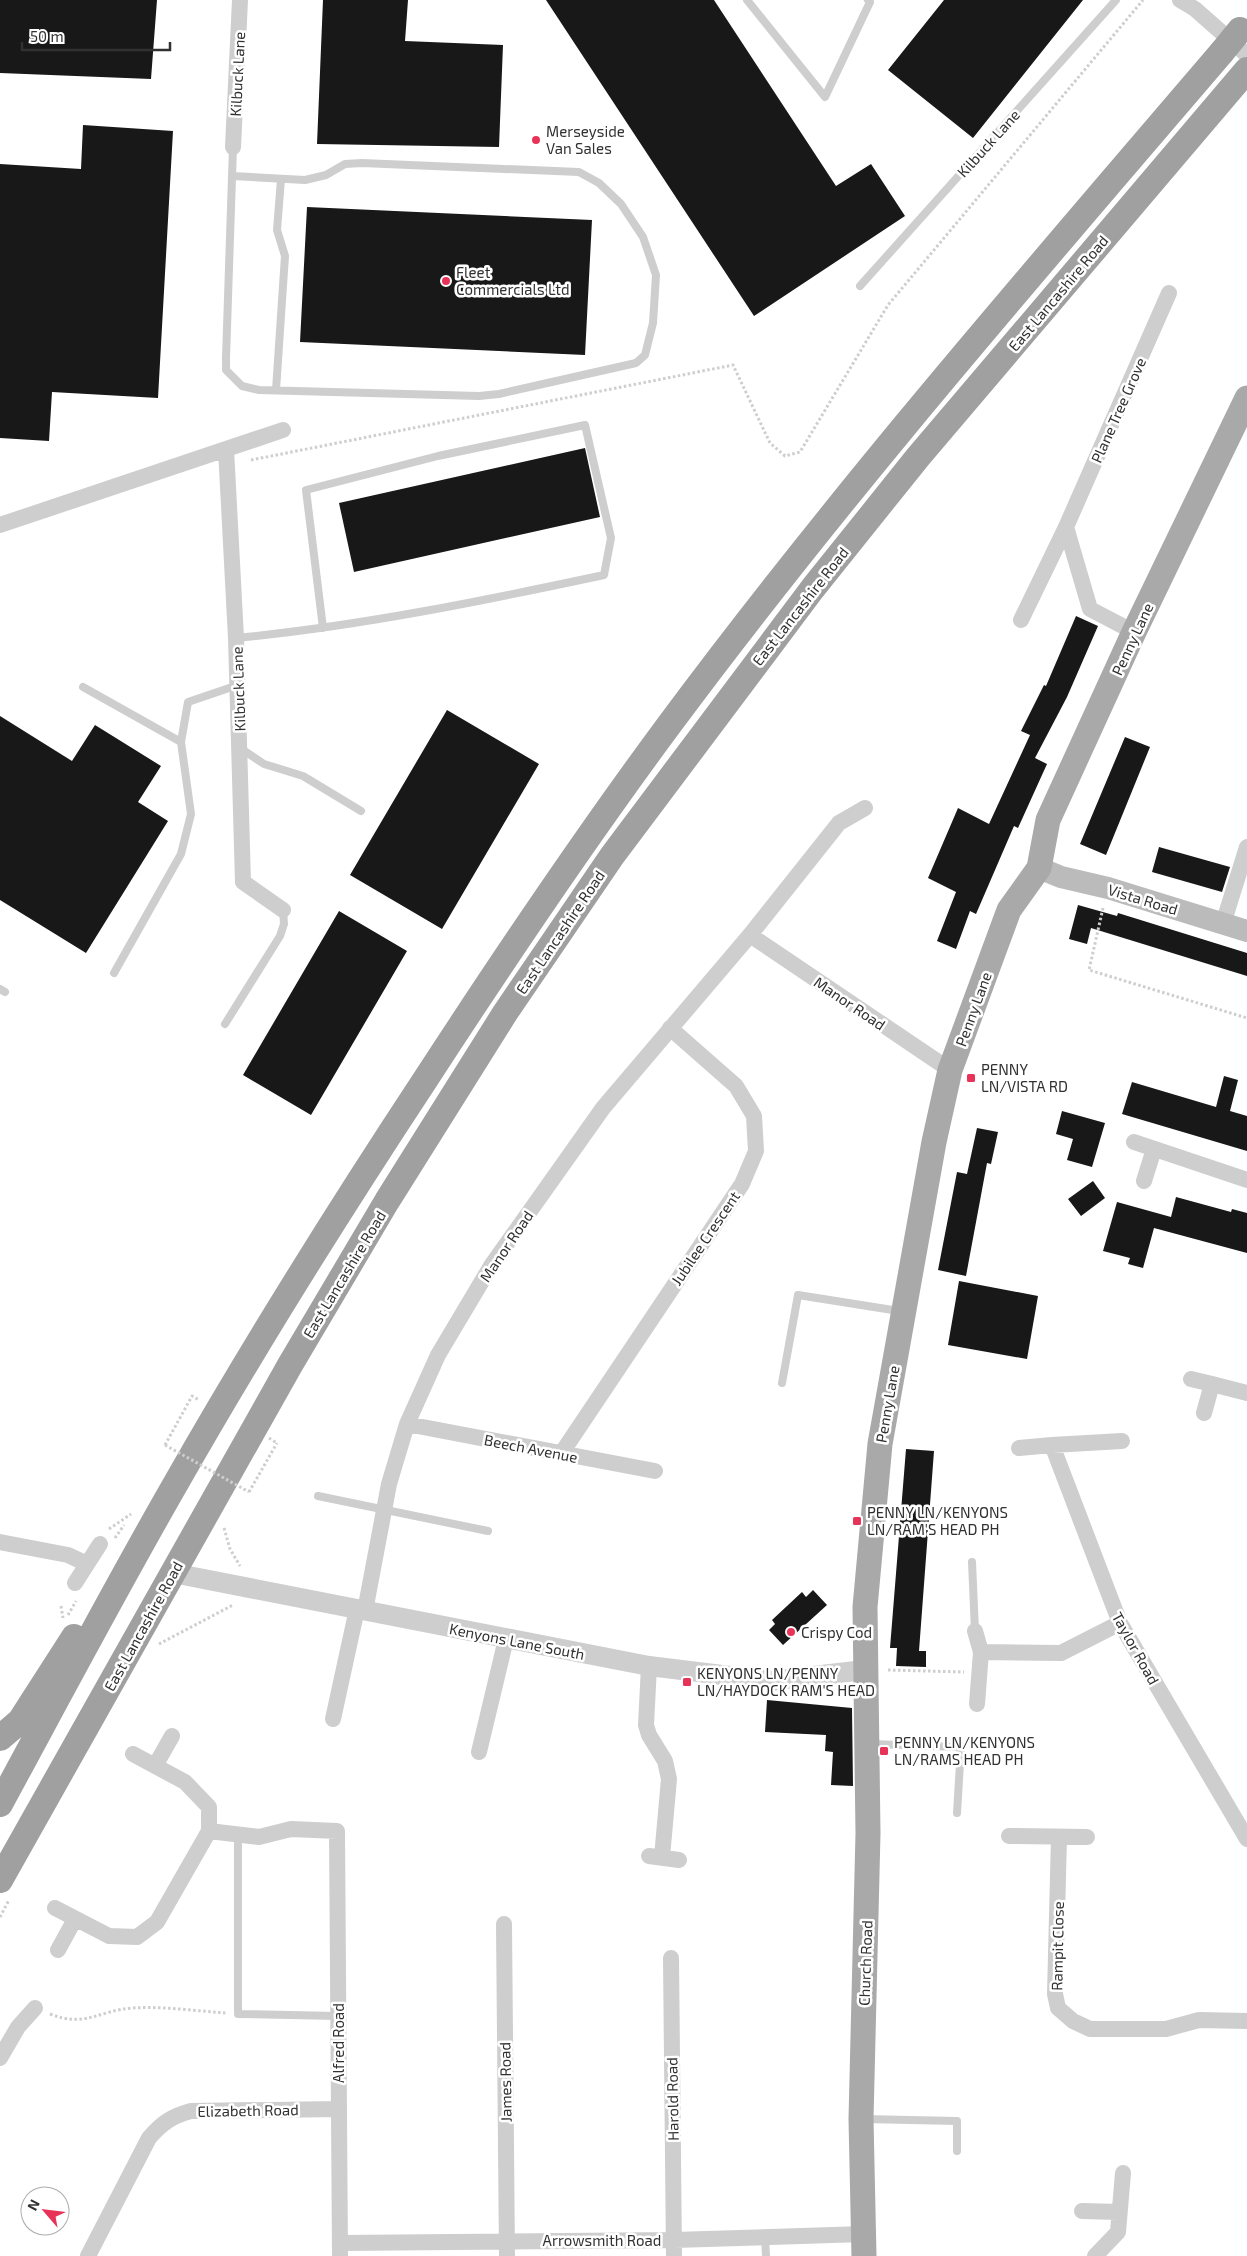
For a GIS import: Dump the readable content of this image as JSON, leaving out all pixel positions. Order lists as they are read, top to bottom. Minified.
{"streets":{"highway":["East Lancashire Road"],"main road":["Penny Lane","Vista Road","Church Road"],"street":["Kilbuck Lane","Plane Tree Grove","Manor Road","Jubilee Crescent","Beech Avenue","Kenyons Lane South","Taylor Road","Rampit Close","Alfred Road","James Road","Harold Road","Elizabeth Road","Arrowsmith Road"]},"crossings":[["East Lancashire Road","Kenyons Lane South"],["Penny Lane","Vista Road"],["Penny Lane","Manor Road"],["Penny Lane","Kenyons Lane South"],["Penny Lane","Church Road"],["Manor Road","Jubilee Crescent"],["Manor Road","Beech Avenue"],["Manor Road","Kenyons Lane South"],["Jubilee Crescent","Beech Avenue"],["Kenyons Lane South","Church Road"],["Church Road","Arrowsmith Road"],["Alfred Road","Elizabeth Road"],["Alfred Road","Arrowsmith Road"],["James Road","Arrowsmith Road"],["Harold Road","Arrowsmith Road"]],"places":{"other":["Merseyside Van Sales","Fleet Commercials Ltd","Crispy Cod"],"transit":["PENNY LN/VISTA RD","PENNY LN/KENYONS LN/RAM'S HEAD PH","KENYONS LN/PENNY LN/HAYDOCK RAM'S HEAD","PENNY LN/KENYONS LN/RAMS HEAD PH"]},"scale_bar":"50 m","north":"top left"}
